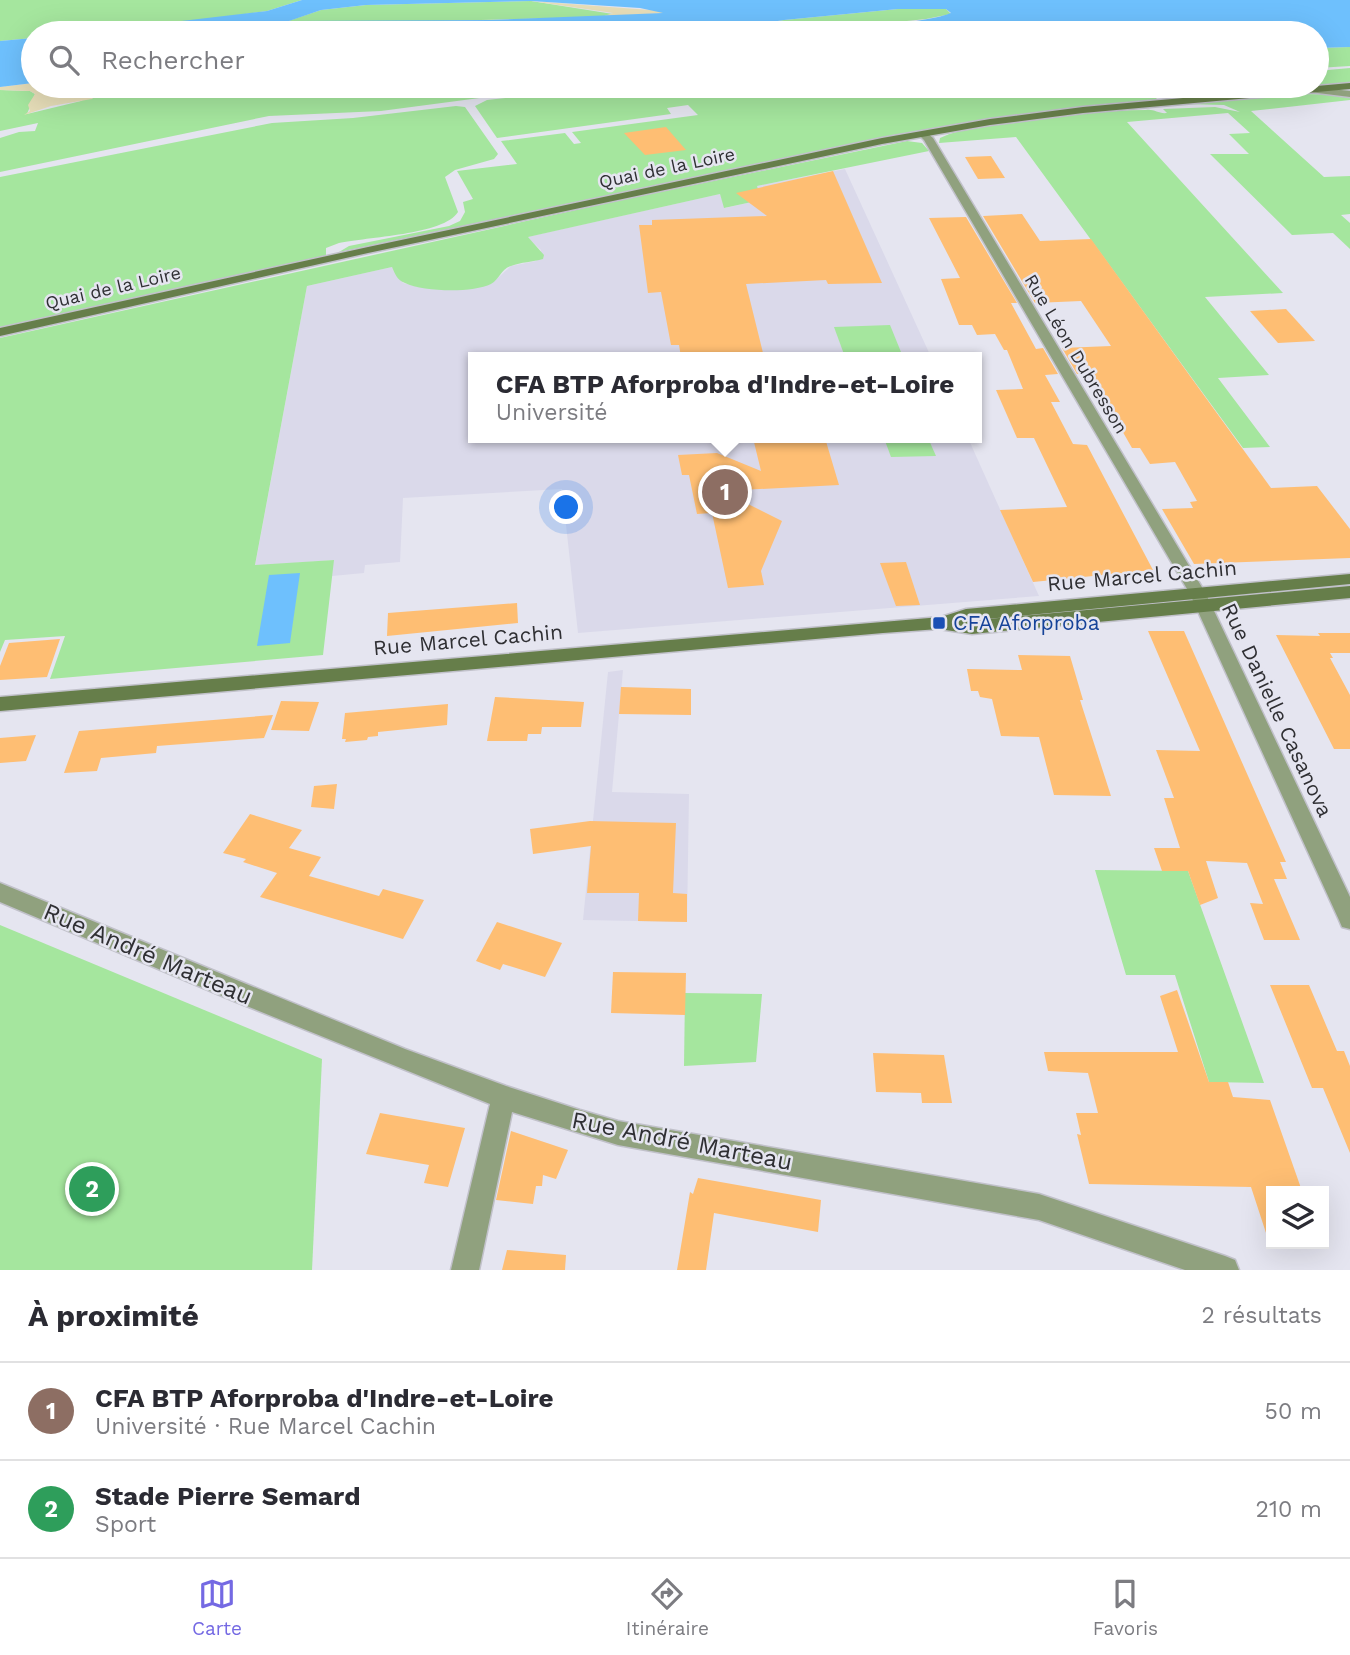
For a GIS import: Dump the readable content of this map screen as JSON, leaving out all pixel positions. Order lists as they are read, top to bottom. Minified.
{"streets":{"main road":["Quai de la Loire","Rue Marcel Cachin"],"street":["Rue Léon Dubresson","Rue Danielle Casanova","Rue André Marteau"]},"crossings":[["Quai de la Loire","Rue Léon Dubresson"],["Rue Léon Dubresson","Rue Marcel Cachin"],["Rue Léon Dubresson","Rue Danielle Casanova"],["Rue Marcel Cachin","Rue Danielle Casanova"]],"places":{"transit":["CFA Aforproba"]},"page":{"search":"Rechercher","popup":["CFA BTP Aforproba d'Indre-et-Loire","Université"],"pins":["1","2"],"heading":["À proximité","2 résultats"],"list":[{"mark":"1","name":"CFA BTP Aforproba d'Indre-et-Loire","note":"Université · Rue Marcel Cachin","value":"50 m"},{"mark":"2","name":"Stade Pierre Semard","note":"Sport","value":"210 m"}],"nav":["Carte","Itinéraire","Favoris"]}}
